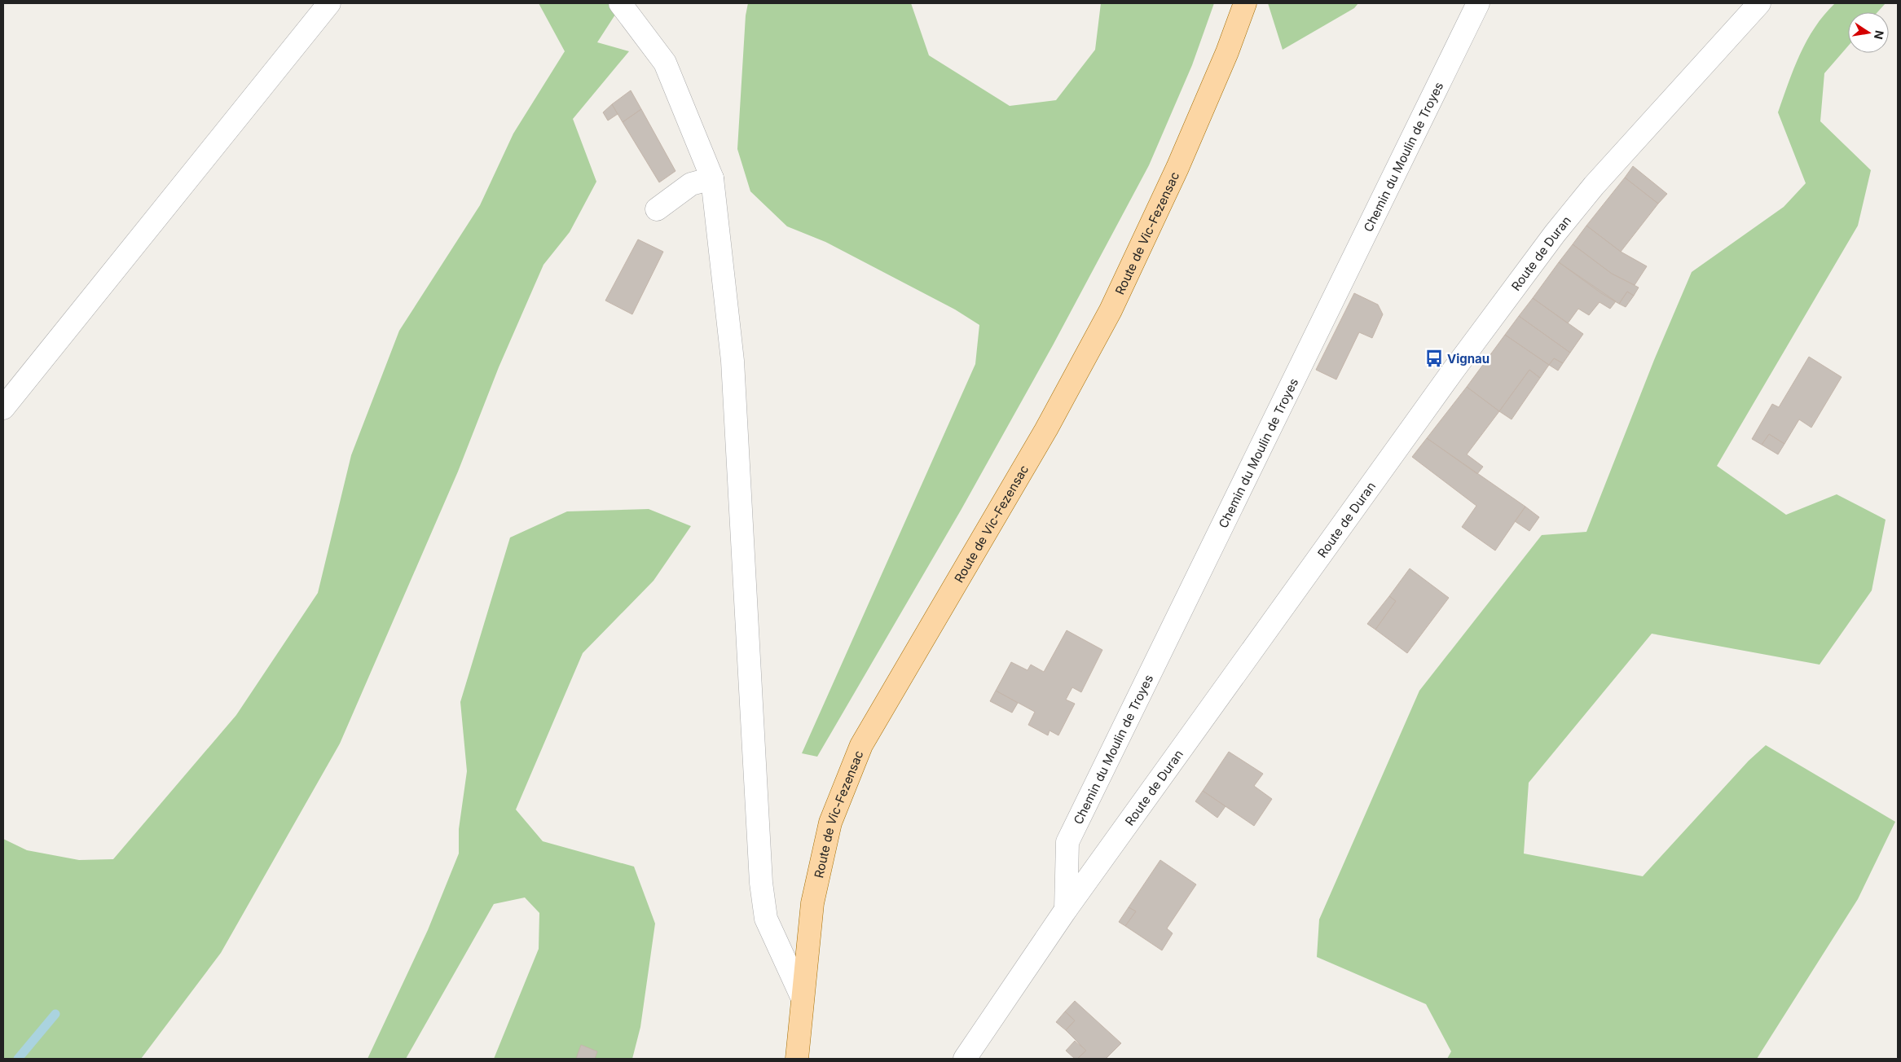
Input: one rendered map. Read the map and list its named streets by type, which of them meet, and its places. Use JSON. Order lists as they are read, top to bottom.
{
  "streets": {
    "main road": ["Route de Vic-Fezensac"],
    "street": ["Chemin du Moulin de Troyes", "Route de Duran"]
  },
  "crossings": [
    ["Chemin du Moulin de Troyes", "Route de Duran"]
  ],
  "places": {
    "bus stop": ["Vignau"]
  },
  "north": "right"
}
